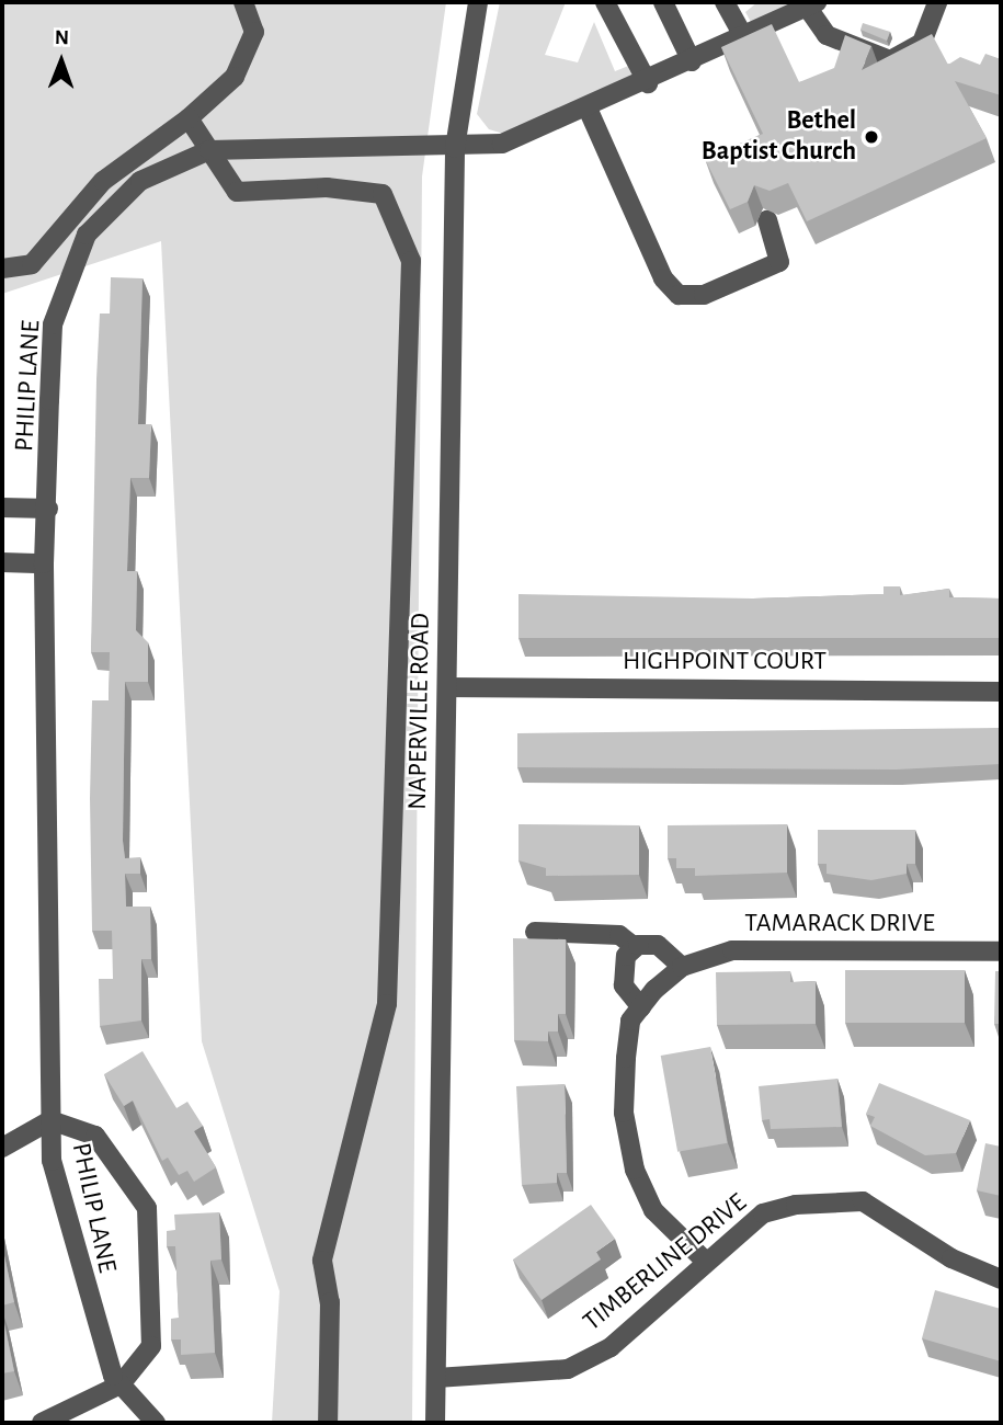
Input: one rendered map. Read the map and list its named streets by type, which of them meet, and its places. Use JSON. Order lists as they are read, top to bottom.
{
  "streets": {
    "street": [
      "PHILIP LANE",
      "HIGHPOINT COURT",
      "NAPERVILLE ROAD",
      "TAMARACK DRIVE",
      "TIMBERLINE DRIVE"
    ]
  },
  "crossings": [
    ["PHILIP LANE", "NAPERVILLE ROAD"],
    ["HIGHPOINT COURT", "NAPERVILLE ROAD"],
    ["NAPERVILLE ROAD", "TIMBERLINE DRIVE"],
    ["TAMARACK DRIVE", "TIMBERLINE DRIVE"]
  ],
  "places": ["Bethel Baptist Church"],
  "north": "top"
}
